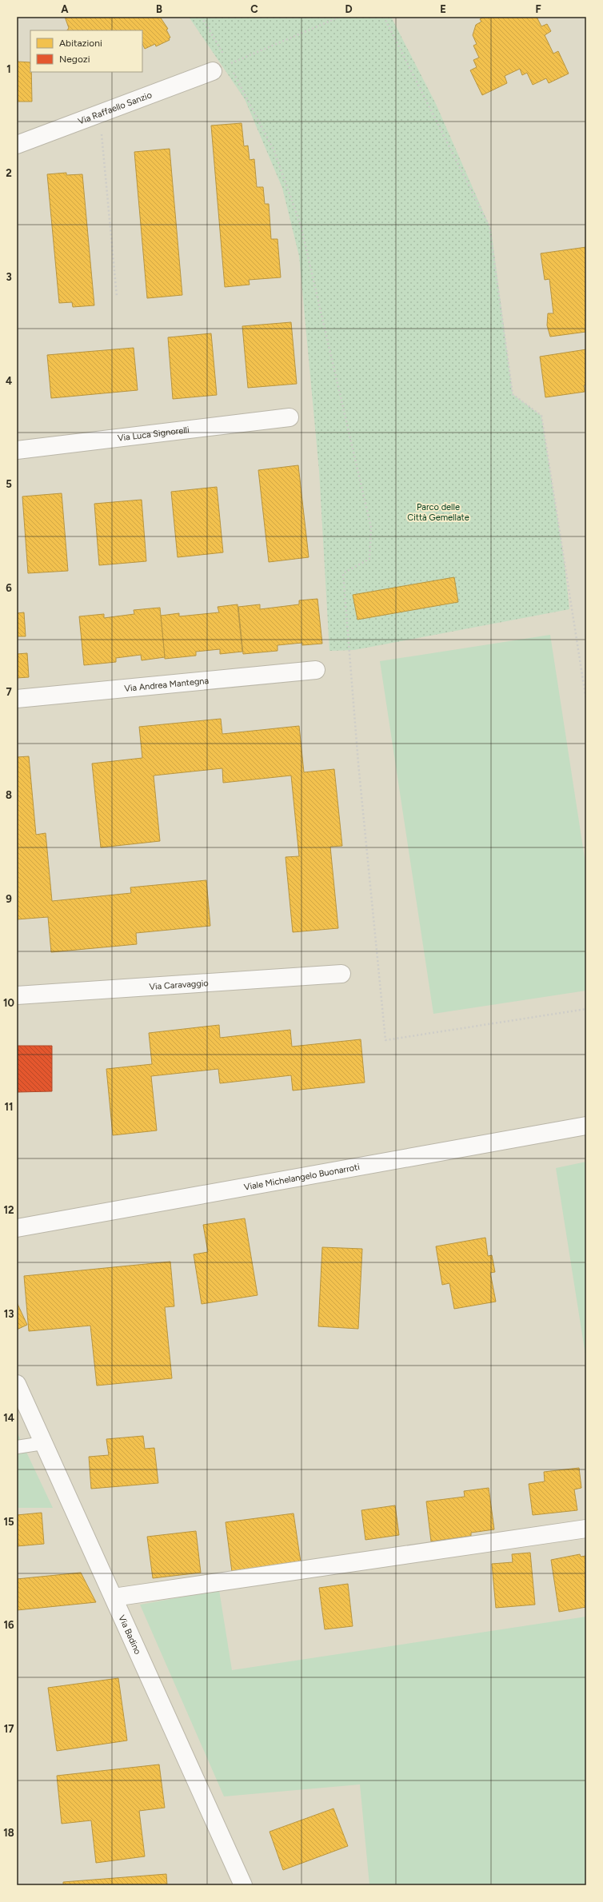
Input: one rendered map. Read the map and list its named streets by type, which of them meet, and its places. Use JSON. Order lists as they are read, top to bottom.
{
  "streets": {
    "street": [
      "Via Raffaello Sanzio",
      "Via Luca Signorelli",
      "Via Andrea Mantegna",
      "Via Caravaggio",
      "Viale Michelangelo Buonarroti",
      "Via Badino"
    ]
  },
  "parks": ["Parco delle Città Gemellate"],
  "legend": ["Abitazioni", "Negozi"],
  "grid": {
    "columns": [
      "A",
      "B",
      "C",
      "D",
      "E",
      "F"
    ],
    "rows": [
      "1",
      "2",
      "3",
      "4",
      "5",
      "6",
      "7",
      "8",
      "9",
      "10",
      "11",
      "12",
      "13",
      "14",
      "15",
      "16",
      "17",
      "18"
    ]
  }
}
